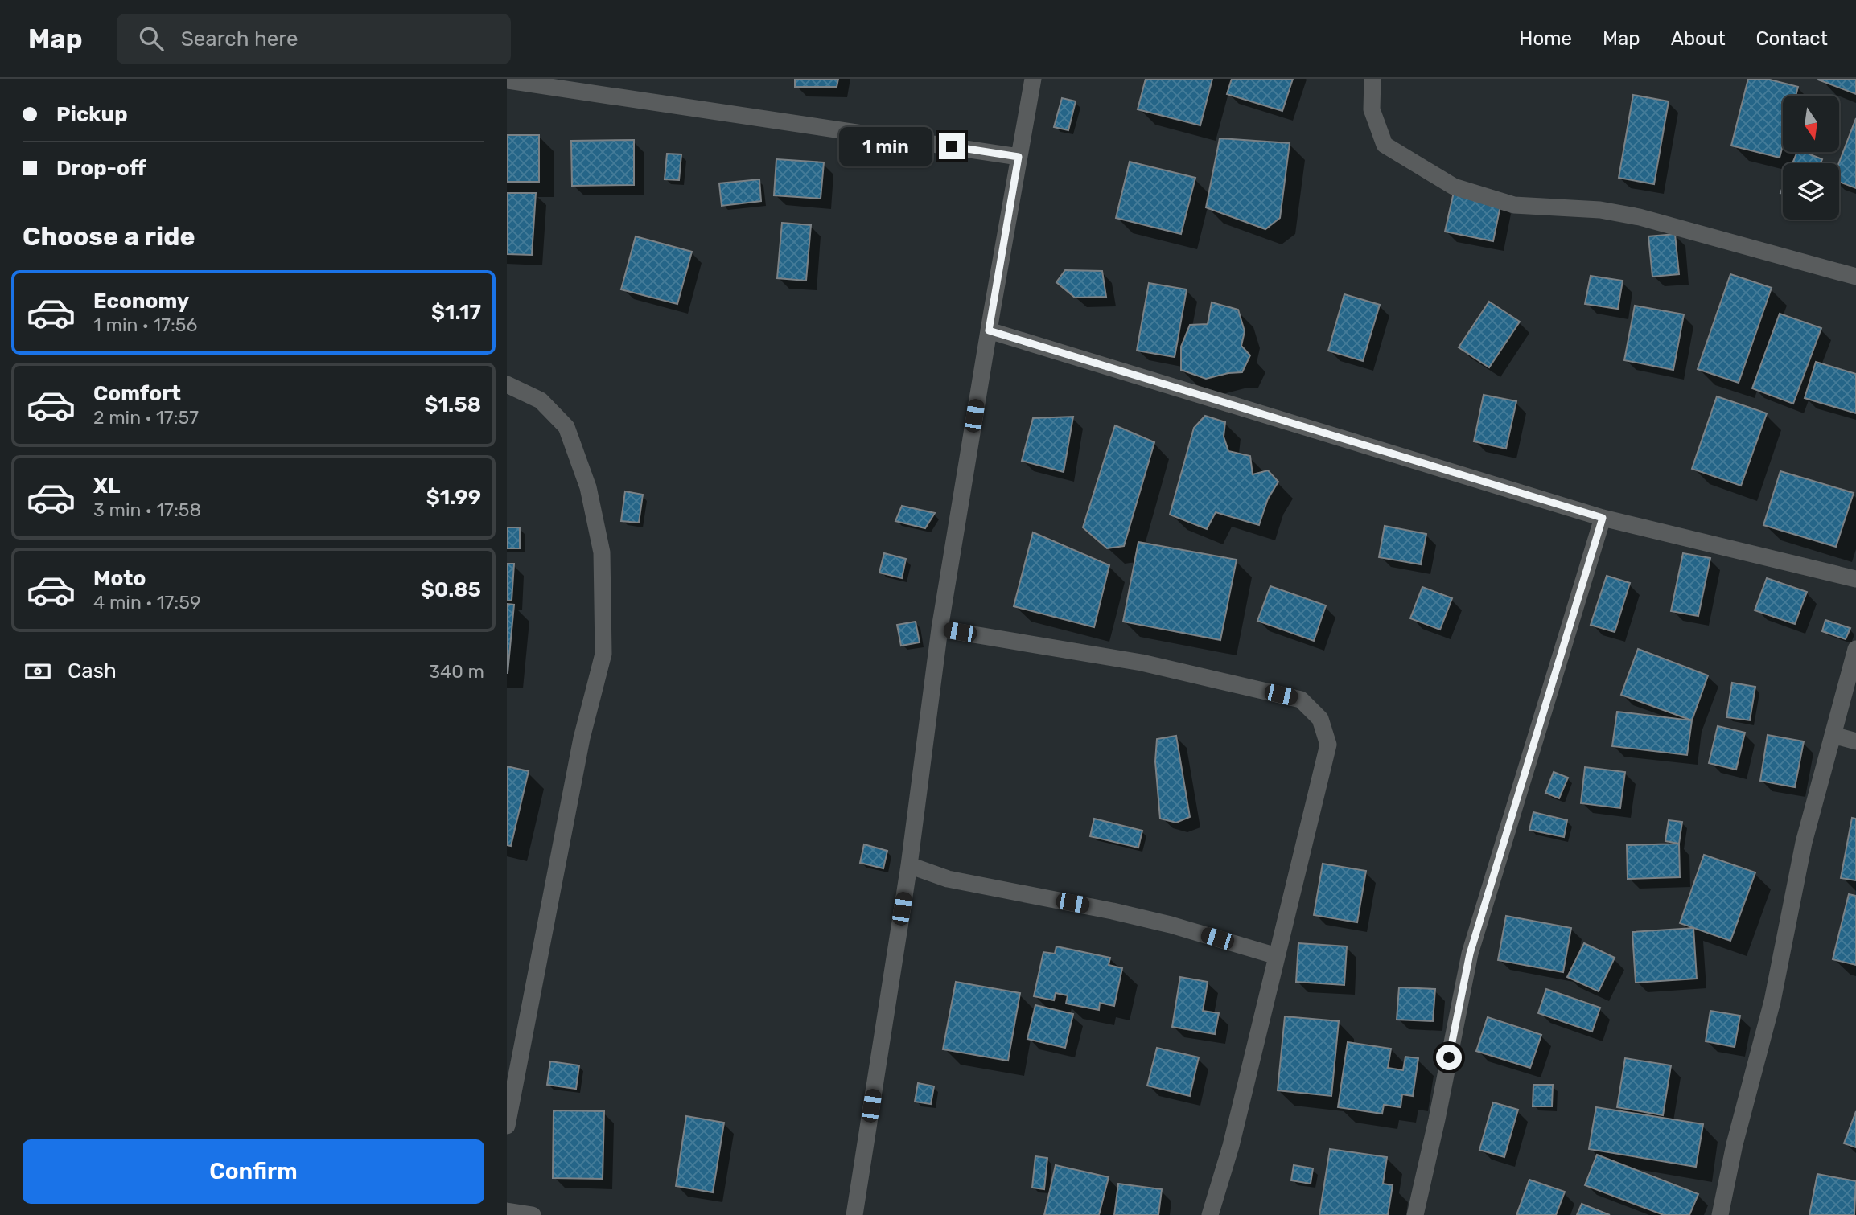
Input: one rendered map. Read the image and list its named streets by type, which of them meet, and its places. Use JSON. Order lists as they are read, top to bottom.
{
  "north": "bottom",
  "page": {
    "header": "Map",
    "search": "Search here",
    "nav": [
      "Home",
      "Map",
      "About",
      "Contact"
    ],
    "banner": ["Pickup", "Drop-off"],
    "bubble": "1 min",
    "heading": "Choose a ride",
    "list": [
      {
        "name": "Economy",
        "note": "1 min · 17:56",
        "value": "$1.17"
      },
      {
        "name": "Comfort",
        "note": "2 min · 17:57",
        "value": "$1.58"
      },
      {
        "name": "XL",
        "note": "3 min · 17:58",
        "value": "$1.99"
      },
      {
        "name": "Moto",
        "note": "4 min · 17:59",
        "value": "$0.85"
      }
    ],
    "pay": ["Cash", "340 m"],
    "buttons": "Confirm"
  }
}
